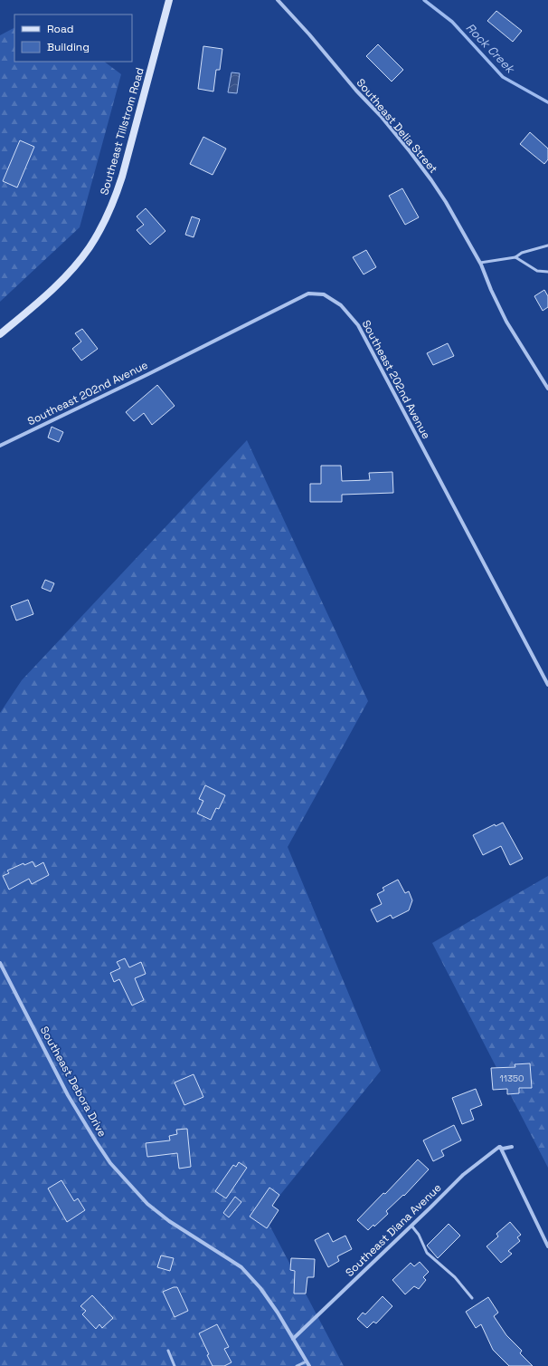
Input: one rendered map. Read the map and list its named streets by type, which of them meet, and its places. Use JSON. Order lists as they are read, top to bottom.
{
  "streets": {
    "main road": ["Southeast Tillstrom Road"],
    "street": [
      "Southeast Delia Street",
      "Southeast 202nd Avenue",
      "Southeast Debora Drive",
      "Southeast Diana Avenue"
    ]
  },
  "crossings": [
    ["Southeast Debora Drive", "Southeast Diana Avenue"]
  ],
  "water": ["Rock Creek"],
  "house_numbers": ["11350"],
  "legend": ["Road", "Building"]
}
